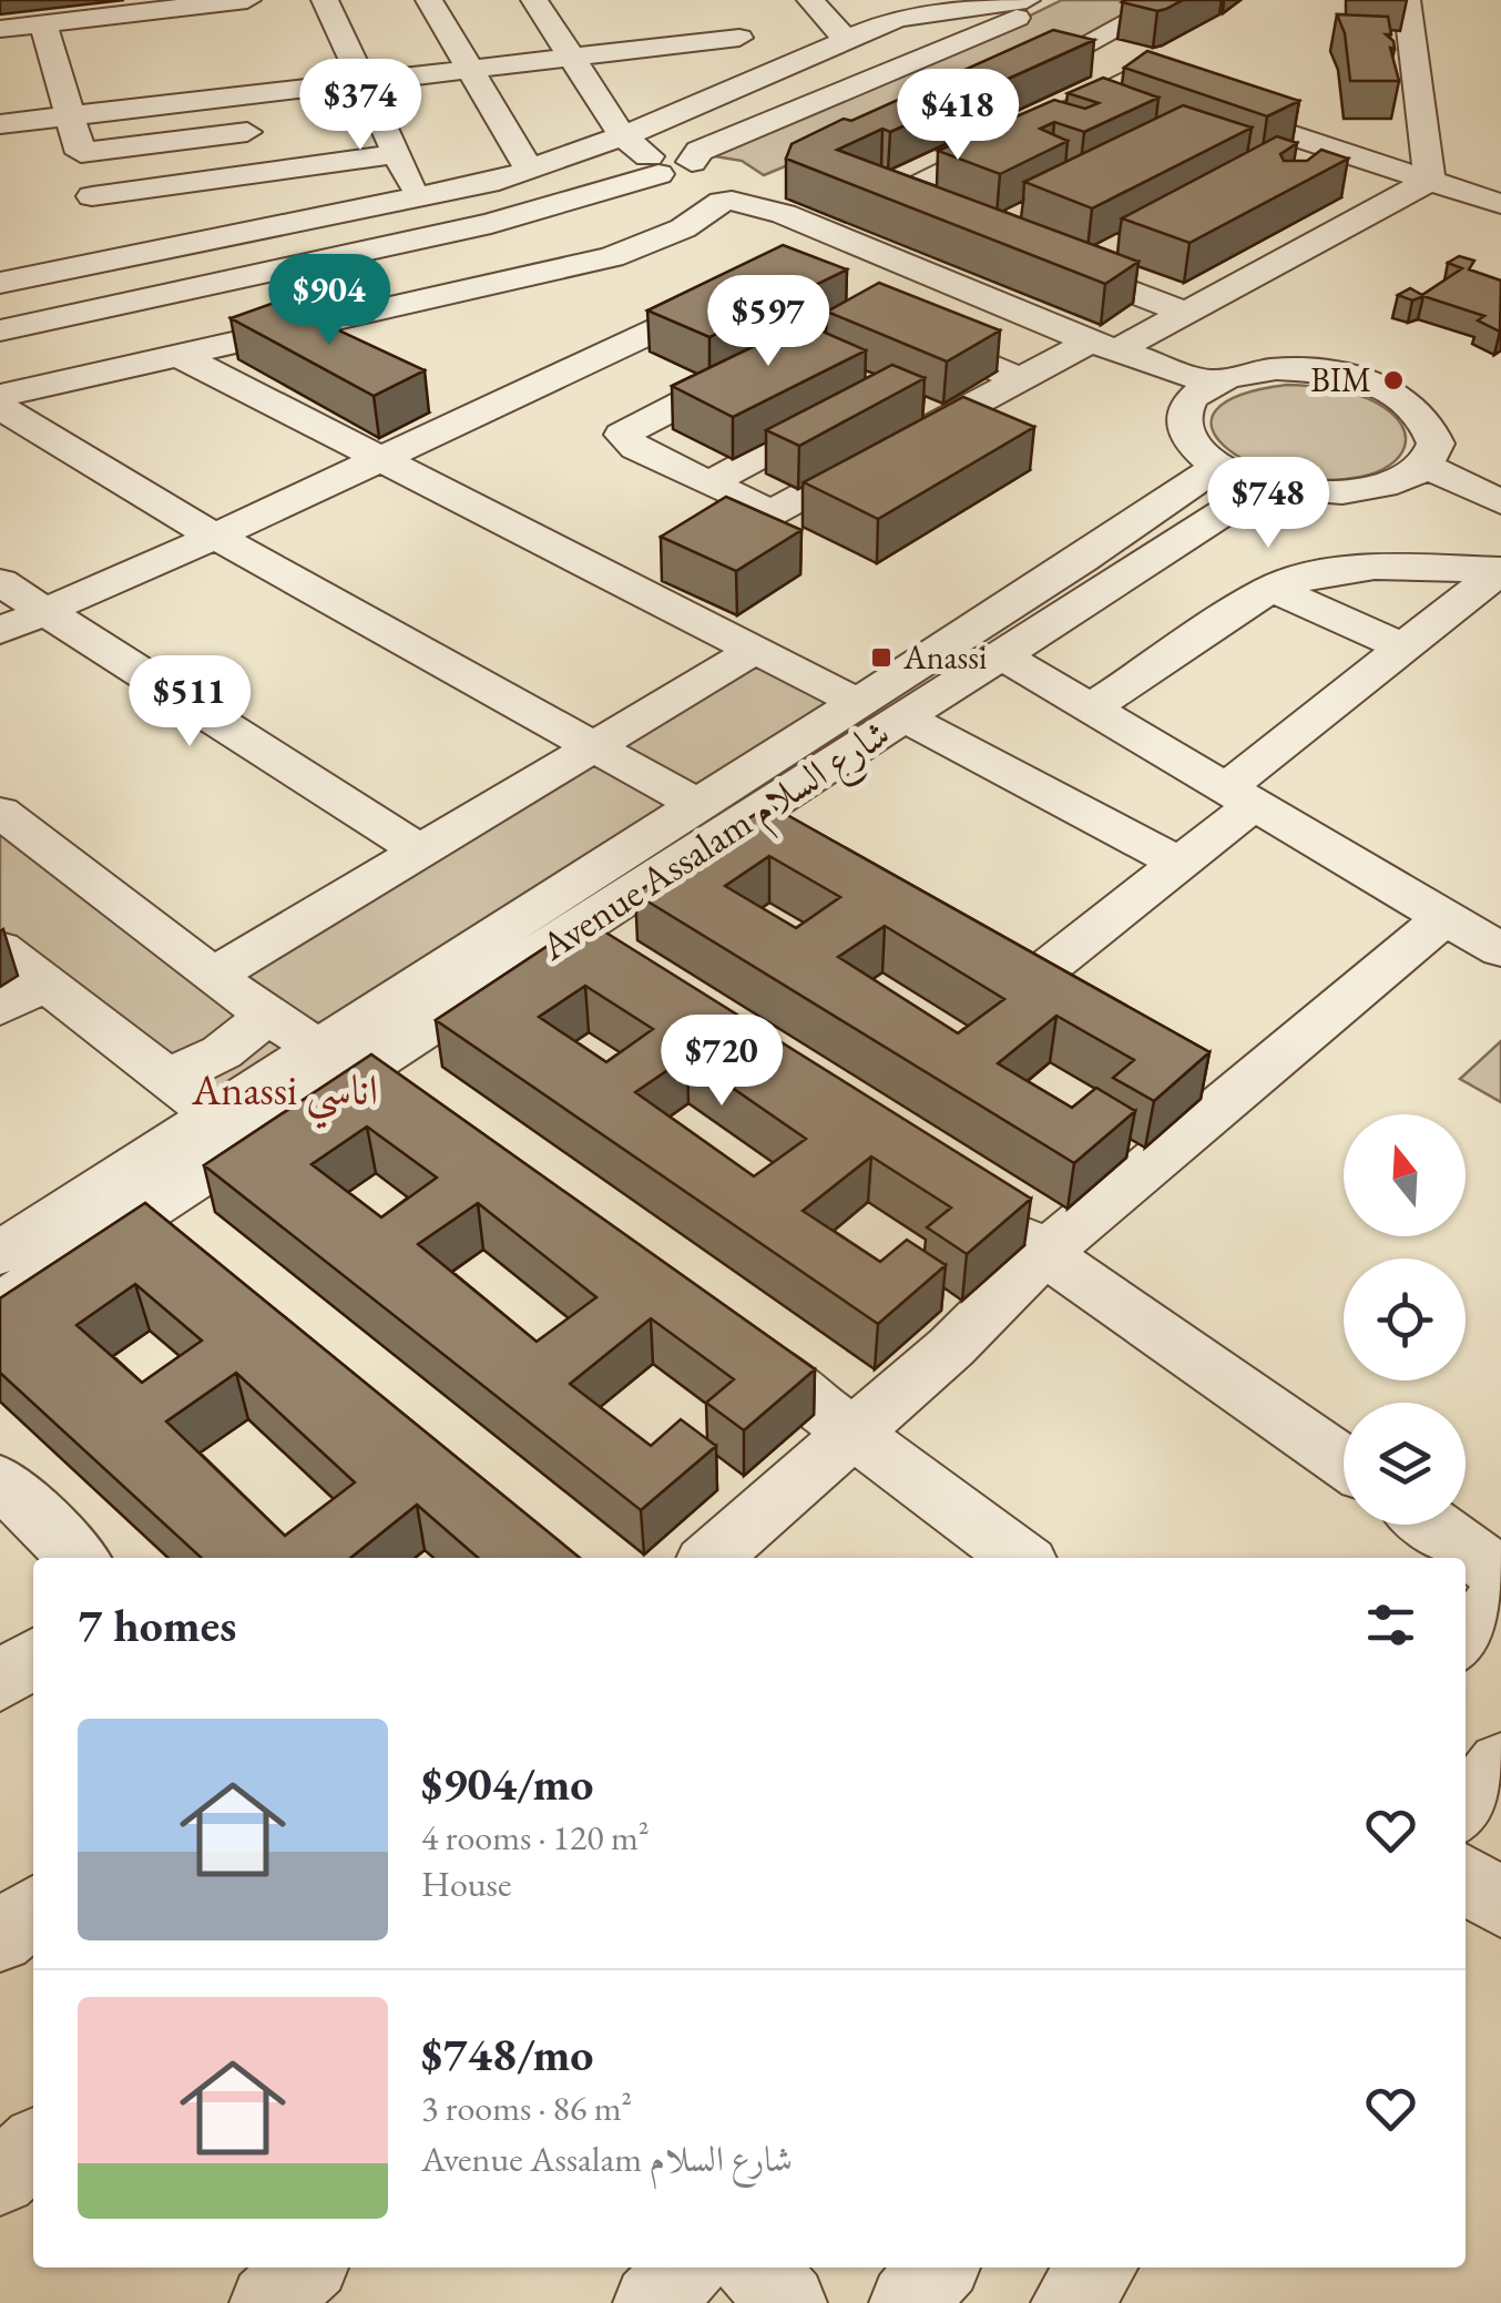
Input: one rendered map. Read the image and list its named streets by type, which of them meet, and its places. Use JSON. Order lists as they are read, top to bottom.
{
  "streets": {
    "street": ["Avenue Assalam شارع السلام"]
  },
  "districts": ["Anassi اناسي"],
  "places": {
    "other": ["BIM"],
    "transit": ["Anassi"]
  },
  "north": "top",
  "page": {
    "price": [
      "$374",
      "$418",
      "$904",
      "$597",
      "$748",
      "$511",
      "$720"
    ],
    "heading": "7 homes",
    "list": [
      {
        "name": "$904/mo",
        "note": "4 rooms · 120 m² · House"
      },
      {
        "name": "$748/mo",
        "note": "3 rooms · 86 m² · Avenue Assalam شارع السلام"
      }
    ]
  }
}
